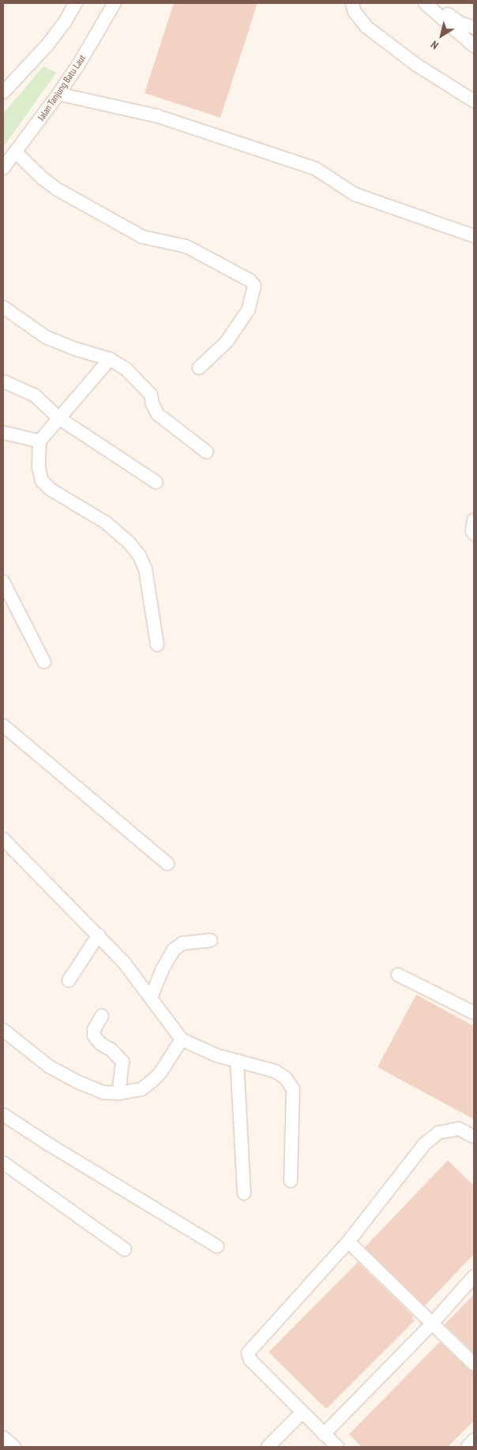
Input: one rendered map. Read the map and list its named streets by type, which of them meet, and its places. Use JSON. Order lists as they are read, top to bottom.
{
  "streets": {
    "street": ["Jalan Tanjung Batu Laut"]
  },
  "north": "bottom left"
}
